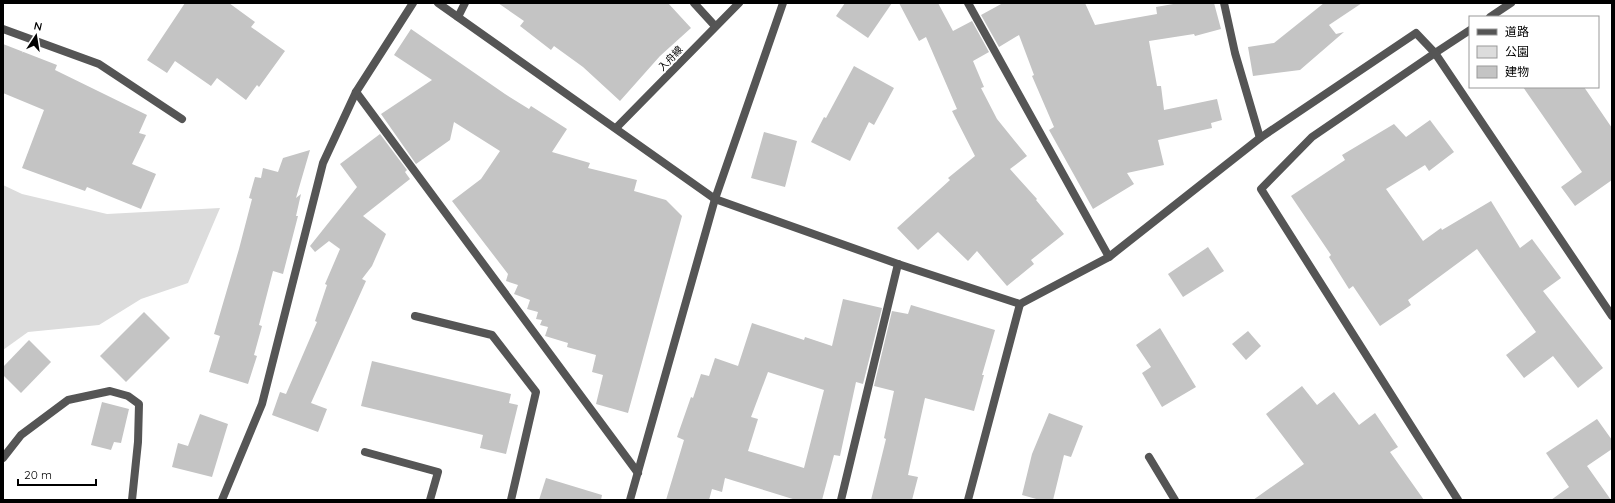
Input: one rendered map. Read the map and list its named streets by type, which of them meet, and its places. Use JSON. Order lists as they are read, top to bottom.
{
  "streets": {
    "street": ["入舟線"]
  },
  "legend": ["道路", "公園", "建物"],
  "scale_bar": "20 m",
  "north": "top"
}
